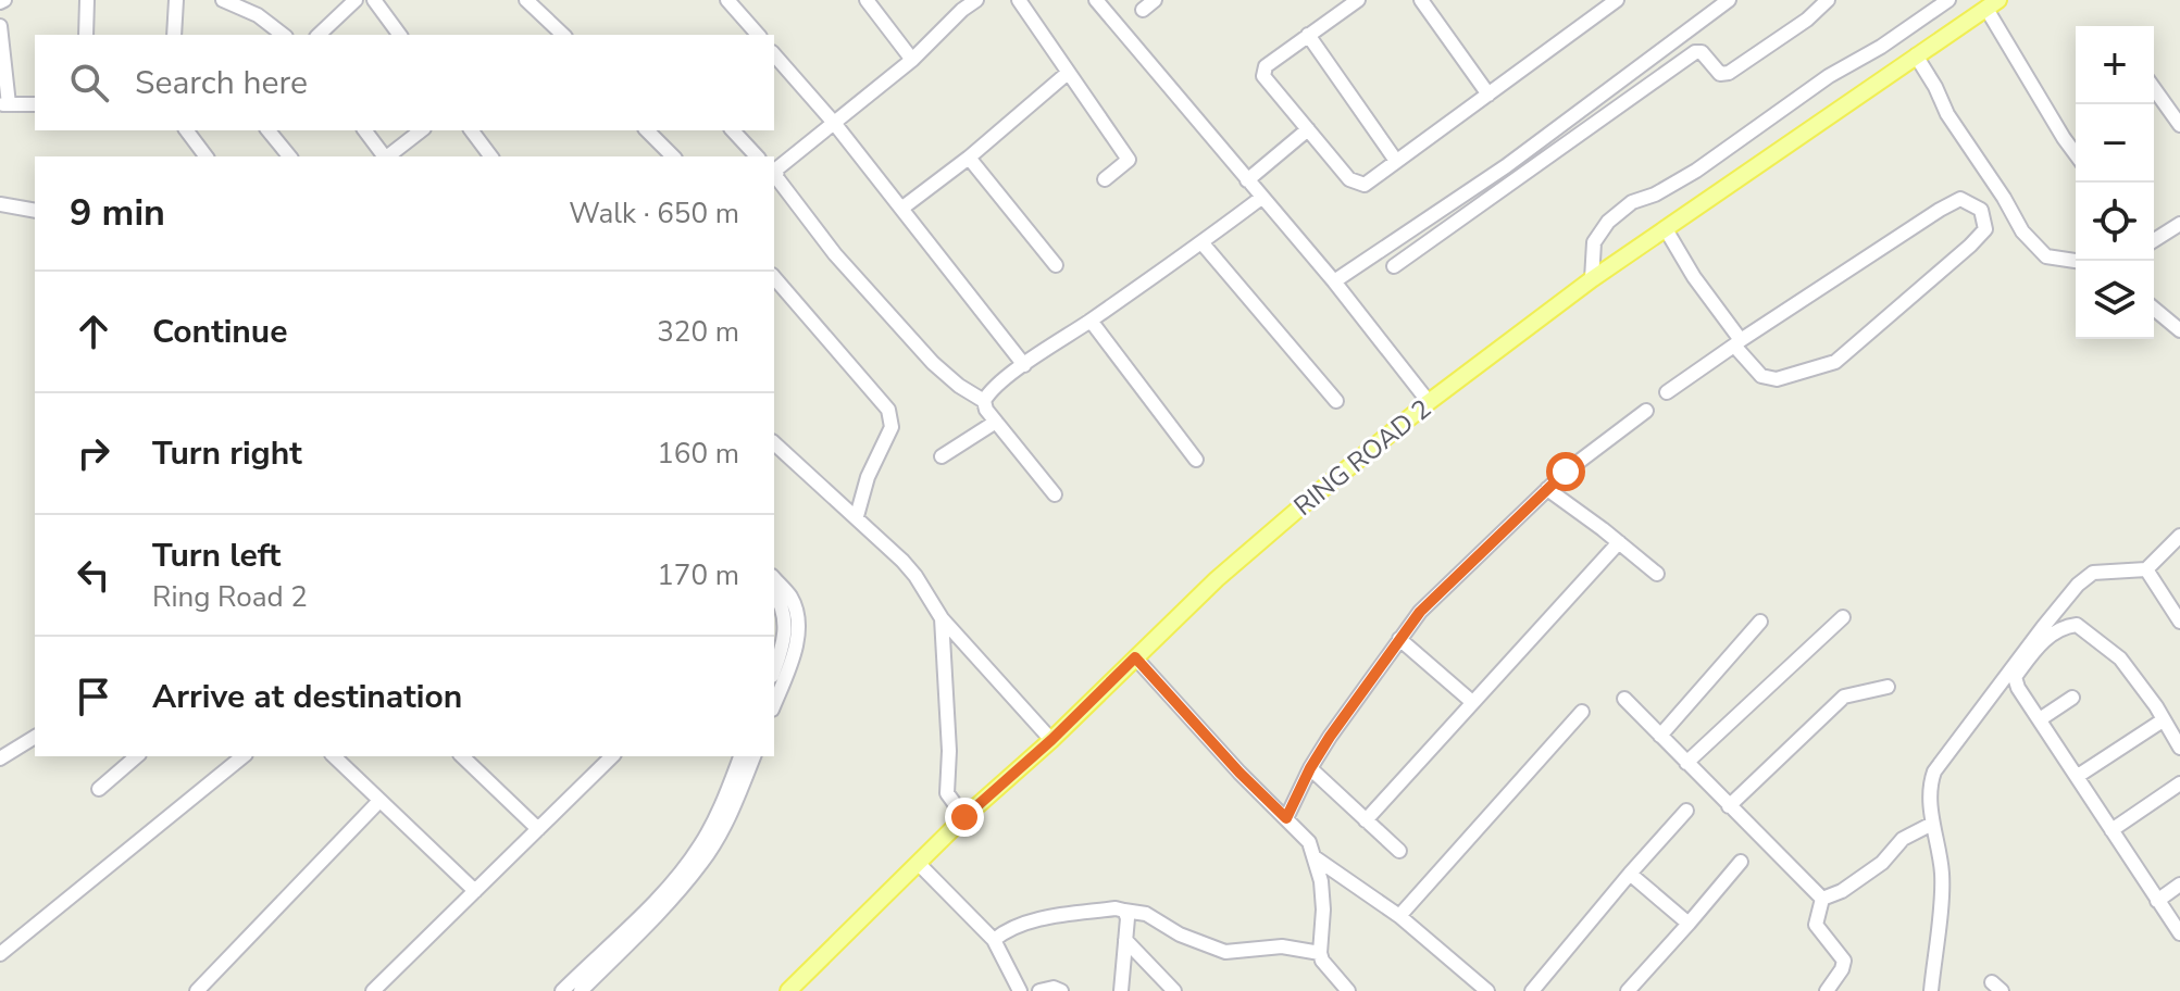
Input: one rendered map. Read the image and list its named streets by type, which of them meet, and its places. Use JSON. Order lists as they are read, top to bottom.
{
  "streets": {
    "main road": ["RING ROAD 2"]
  },
  "page": {
    "map_buttons": ["+", "−"],
    "search": "Search here",
    "heading": ["9 min", "Walk · 650 m"],
    "list": [
      ["Continue", "320 m"],
      ["Turn right", "160 m"],
      ["Turn left", "Ring Road 2", "170 m"],
      "Arrive at destination"
    ]
  }
}
